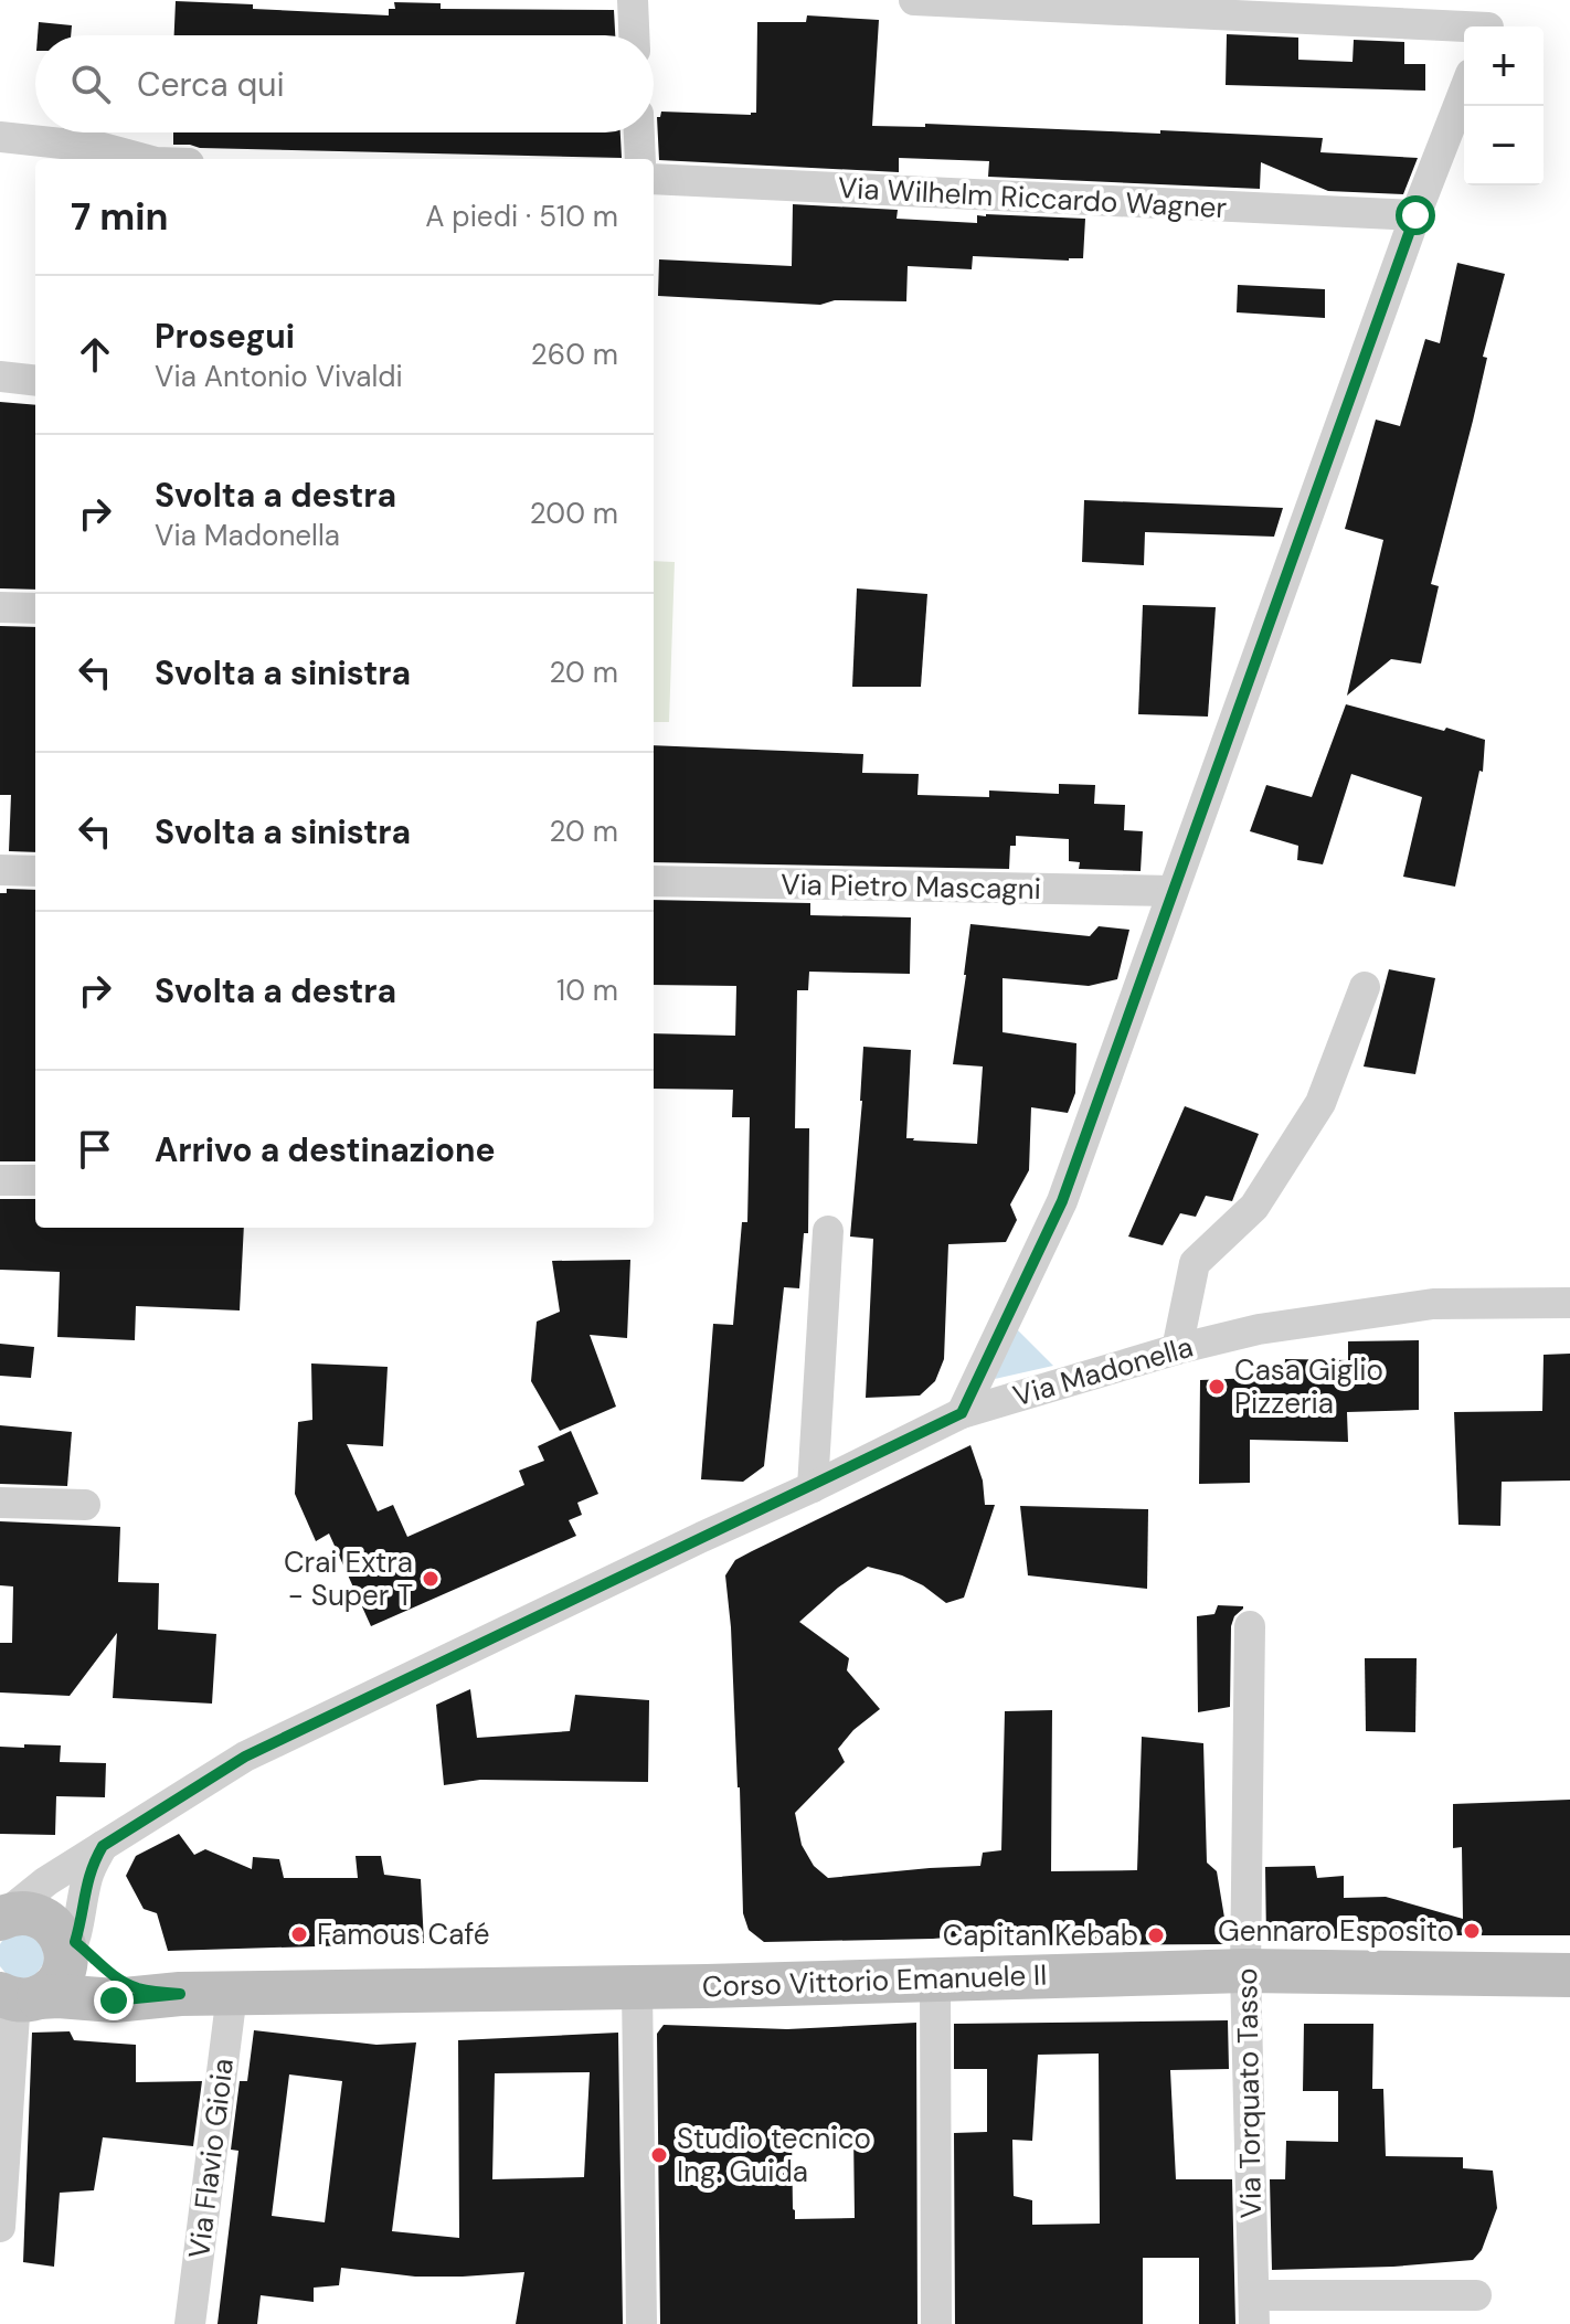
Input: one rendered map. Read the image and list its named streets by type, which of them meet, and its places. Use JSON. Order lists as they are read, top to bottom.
{
  "streets": {
    "main road": ["Corso Vittorio Emanuele II"],
    "street": [
      "Via Wilhelm Riccardo Wagner",
      "Via Pietro Mascagni",
      "Via Madonella",
      "Via Torquato Tasso",
      "Via Flavio Gioia"
    ]
  },
  "crossings": [
    ["Via Madonella", "Corso Vittorio Emanuele II"],
    ["Corso Vittorio Emanuele II", "Via Torquato Tasso"],
    ["Corso Vittorio Emanuele II", "Via Flavio Gioia"]
  ],
  "places": [
    "Casa Giglio Pizzeria",
    "Crai Extra - Super T",
    "Gennaro Esposito",
    "Famous Café",
    "Capitan Kebab",
    "Studio tecnico Ing. Guida"
  ],
  "page": {
    "map_buttons": ["+", "−"],
    "search": "Cerca qui",
    "heading": ["7 min", "A piedi · 510 m"],
    "list": [
      ["Prosegui", "Via Antonio Vivaldi", "260 m"],
      ["Svolta a destra", "Via Madonella", "200 m"],
      ["Svolta a sinistra", "20 m"],
      ["Svolta a sinistra", "20 m"],
      ["Svolta a destra", "10 m"],
      "Arrivo a destinazione"
    ]
  }
}
